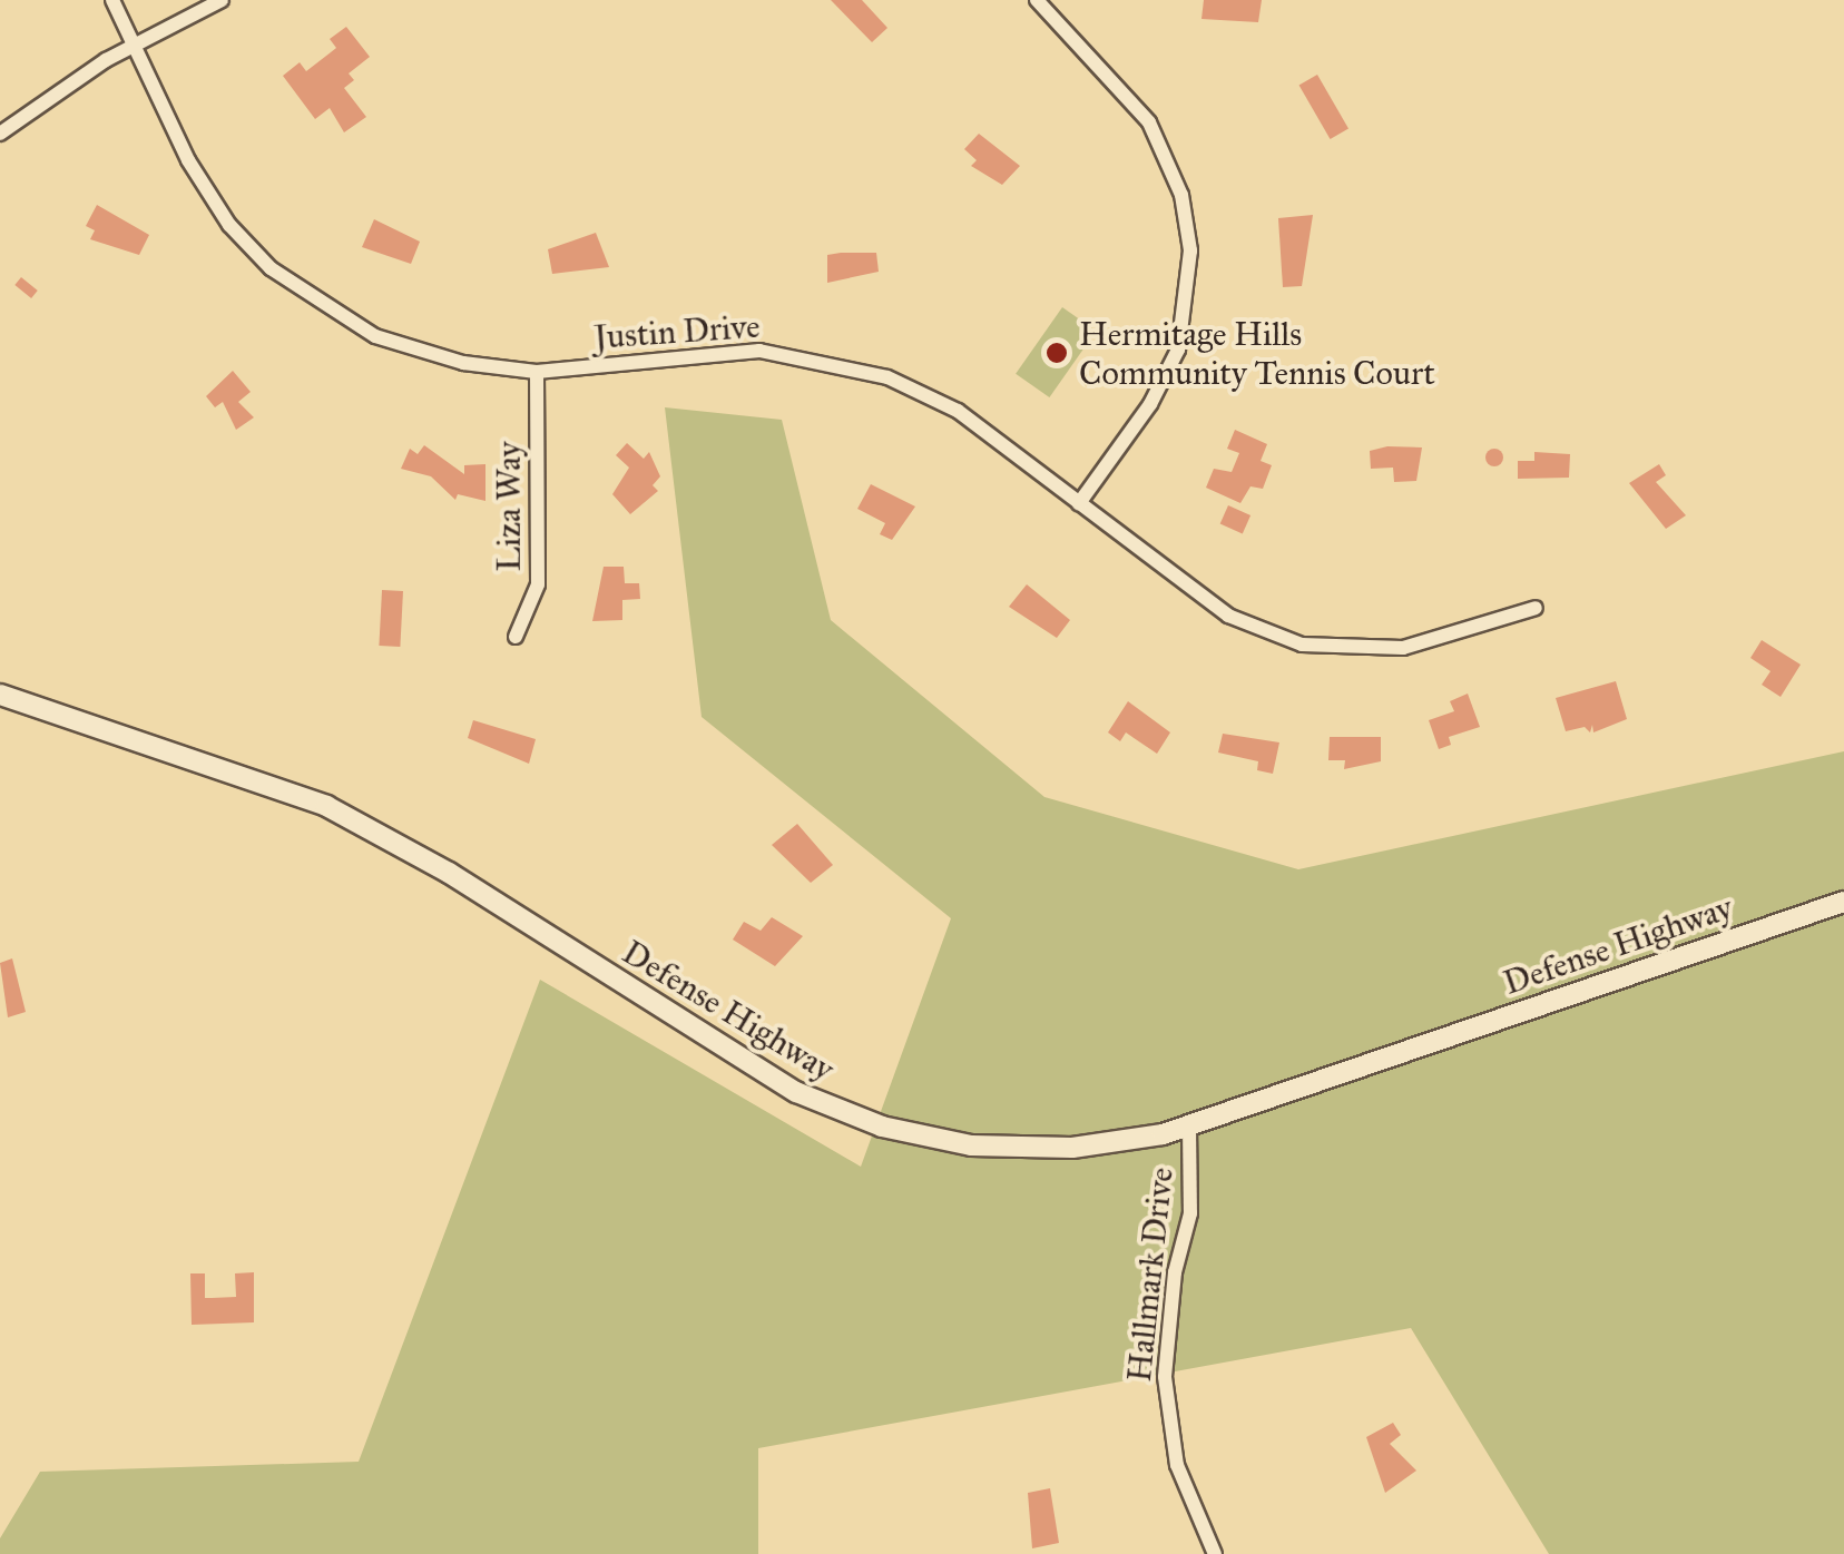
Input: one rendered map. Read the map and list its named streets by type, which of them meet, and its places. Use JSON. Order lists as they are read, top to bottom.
{
  "streets": {
    "main road": ["Defense Highway"],
    "street": ["Justin Drive", "Liza Way", "Hallmark Drive"]
  },
  "crossings": [
    ["Justin Drive", "Liza Way"],
    ["Defense Highway", "Hallmark Drive"]
  ],
  "places": ["Hermitage Hills Community Tennis Court"]
}
